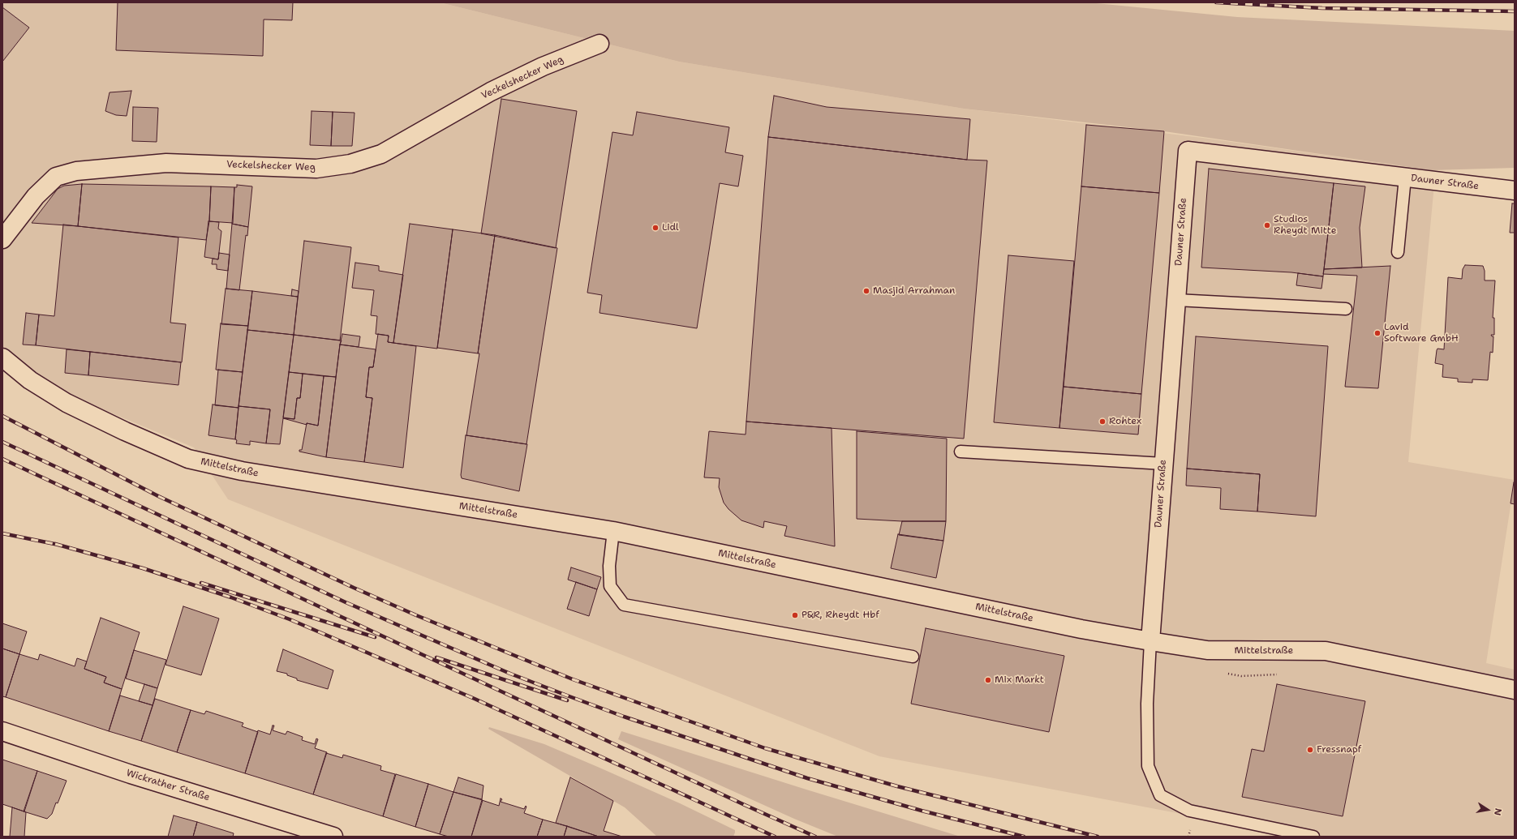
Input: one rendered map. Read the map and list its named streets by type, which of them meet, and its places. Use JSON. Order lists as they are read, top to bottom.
{
  "streets": {
    "street": [
      "Veckelshecker Weg",
      "Dauner Straße",
      "Mittelstraße",
      "Wickrather Straße"
    ]
  },
  "crossings": [
    ["Dauner Straße", "Mittelstraße"]
  ],
  "places": [
    "Studios Rheydt Mitte",
    "Lidl",
    "Masjid Arrahman",
    "Lavid Software GmbH",
    "Rohtex",
    "P&R, Rheydt Hbf",
    "Mix Markt",
    "Fressnapf"
  ],
  "north": "right"
}
